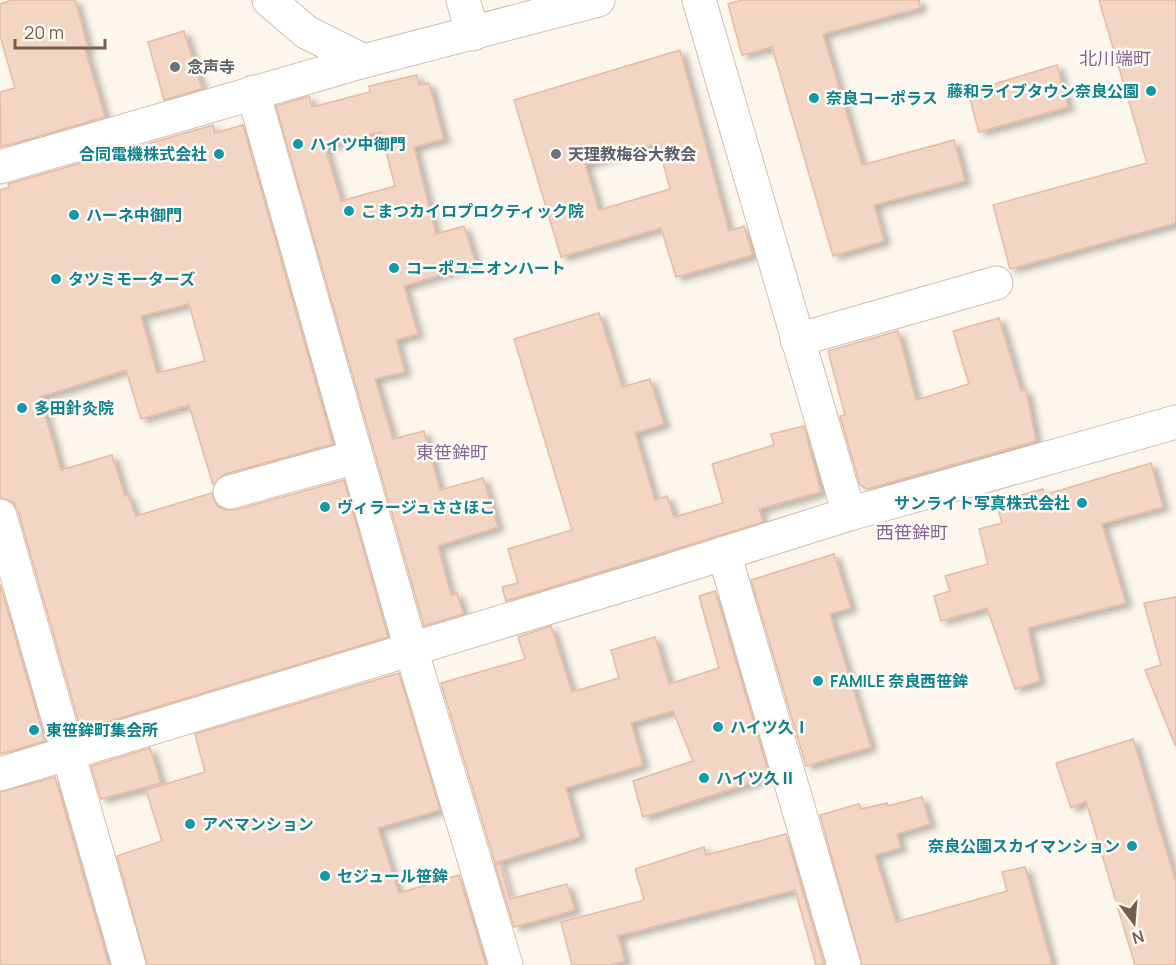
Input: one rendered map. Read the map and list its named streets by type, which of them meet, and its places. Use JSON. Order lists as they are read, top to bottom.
{
  "districts": ["北川端町", "東笹鉾町", "西笹鉾町"],
  "places": [
    "念声寺",
    "藤和ライブタウン奈良公園",
    "奈良コーポラス",
    "ハイツ中御門",
    "合同電機株式会社",
    "天理教梅谷大教会",
    "こまつカイロプロクティック院",
    "ハーネ中御門",
    "コーポユニオンハート",
    "タツミモーターズ",
    "多田針灸院",
    "サンライト写真株式会社",
    "ヴィラージュささほこ",
    "FAMILE 奈良西笹鉾",
    "ハイツ久Ⅰ",
    "東笹鉾町集会所",
    "ハイツ久Ⅱ",
    "アベマンション",
    "奈良公園スカイマンション",
    "セジュール笹鉾"
  ],
  "scale_bar": "20 m",
  "north": "bottom"
}
